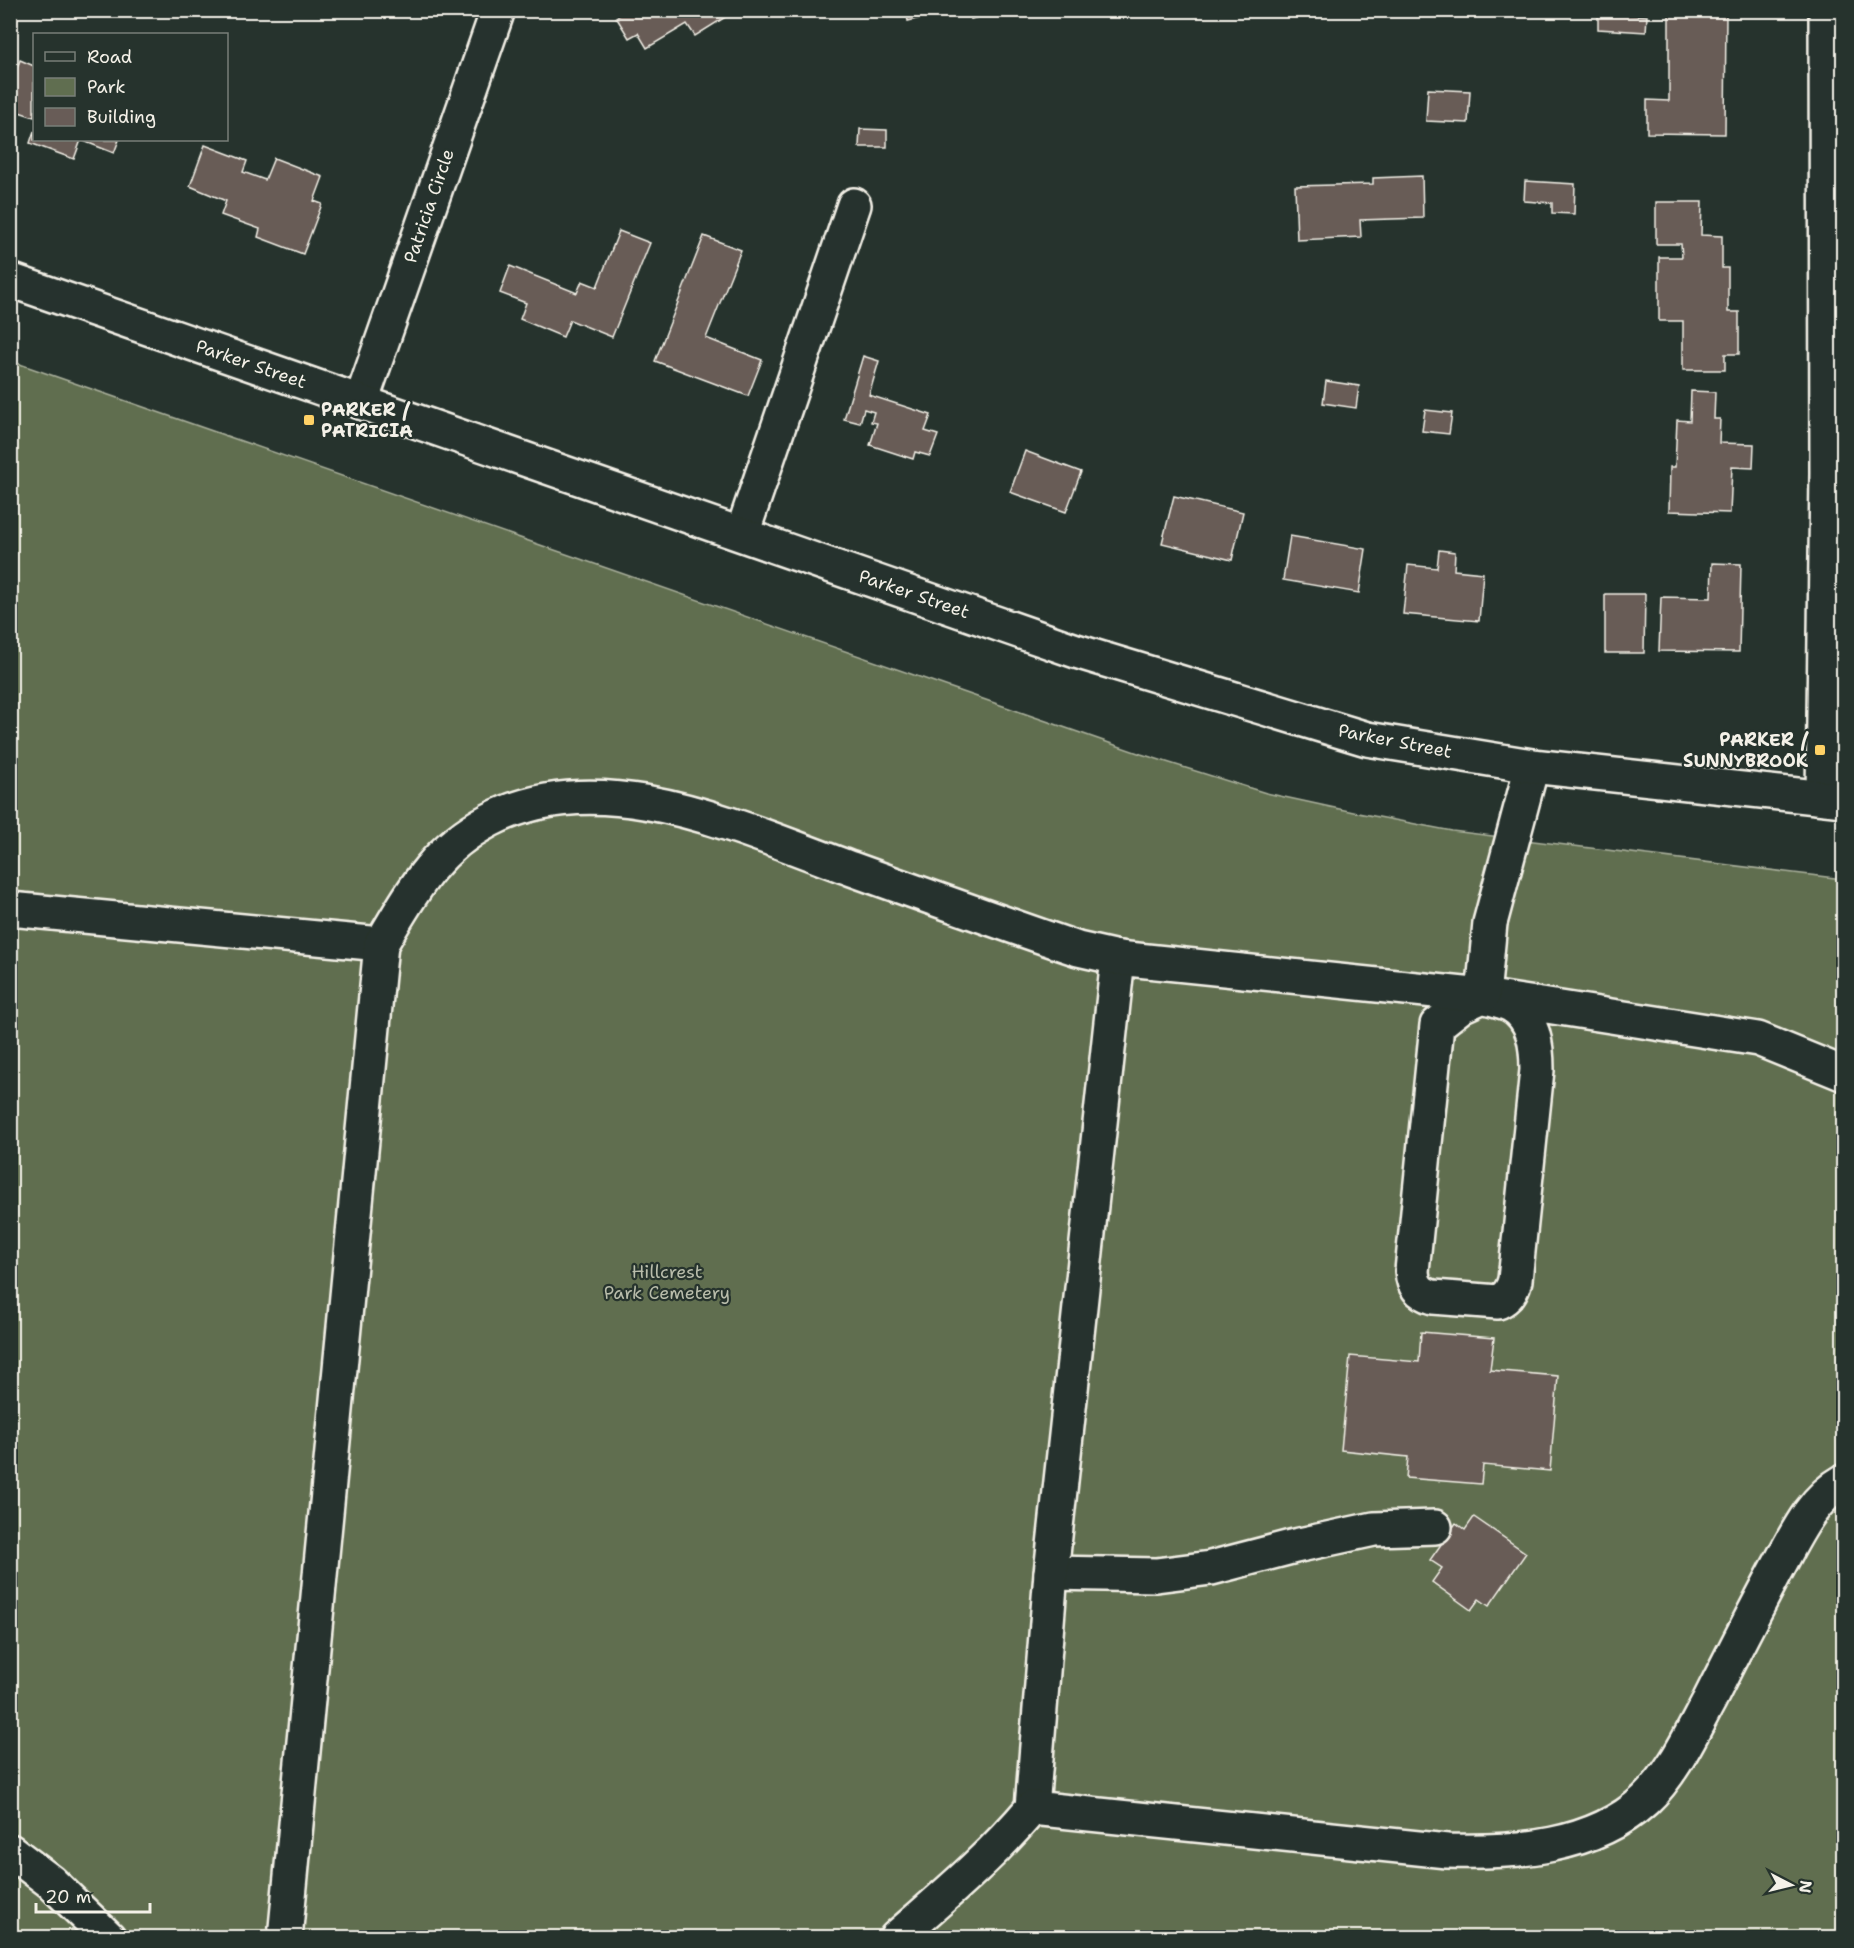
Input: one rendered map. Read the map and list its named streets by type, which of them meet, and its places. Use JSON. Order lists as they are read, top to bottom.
{
  "streets": {
    "main road": ["Patricia Circle", "Parker Street"]
  },
  "crossings": [
    ["Patricia Circle", "Parker Street"]
  ],
  "parks": ["Hillcrest Park Cemetery"],
  "places": {
    "transit": ["PARKER / PATRICIA", "PARKER / SUNNYBROOK"]
  },
  "legend": ["Road", "Park", "Building"],
  "scale_bar": "20 m",
  "north": "right"
}
